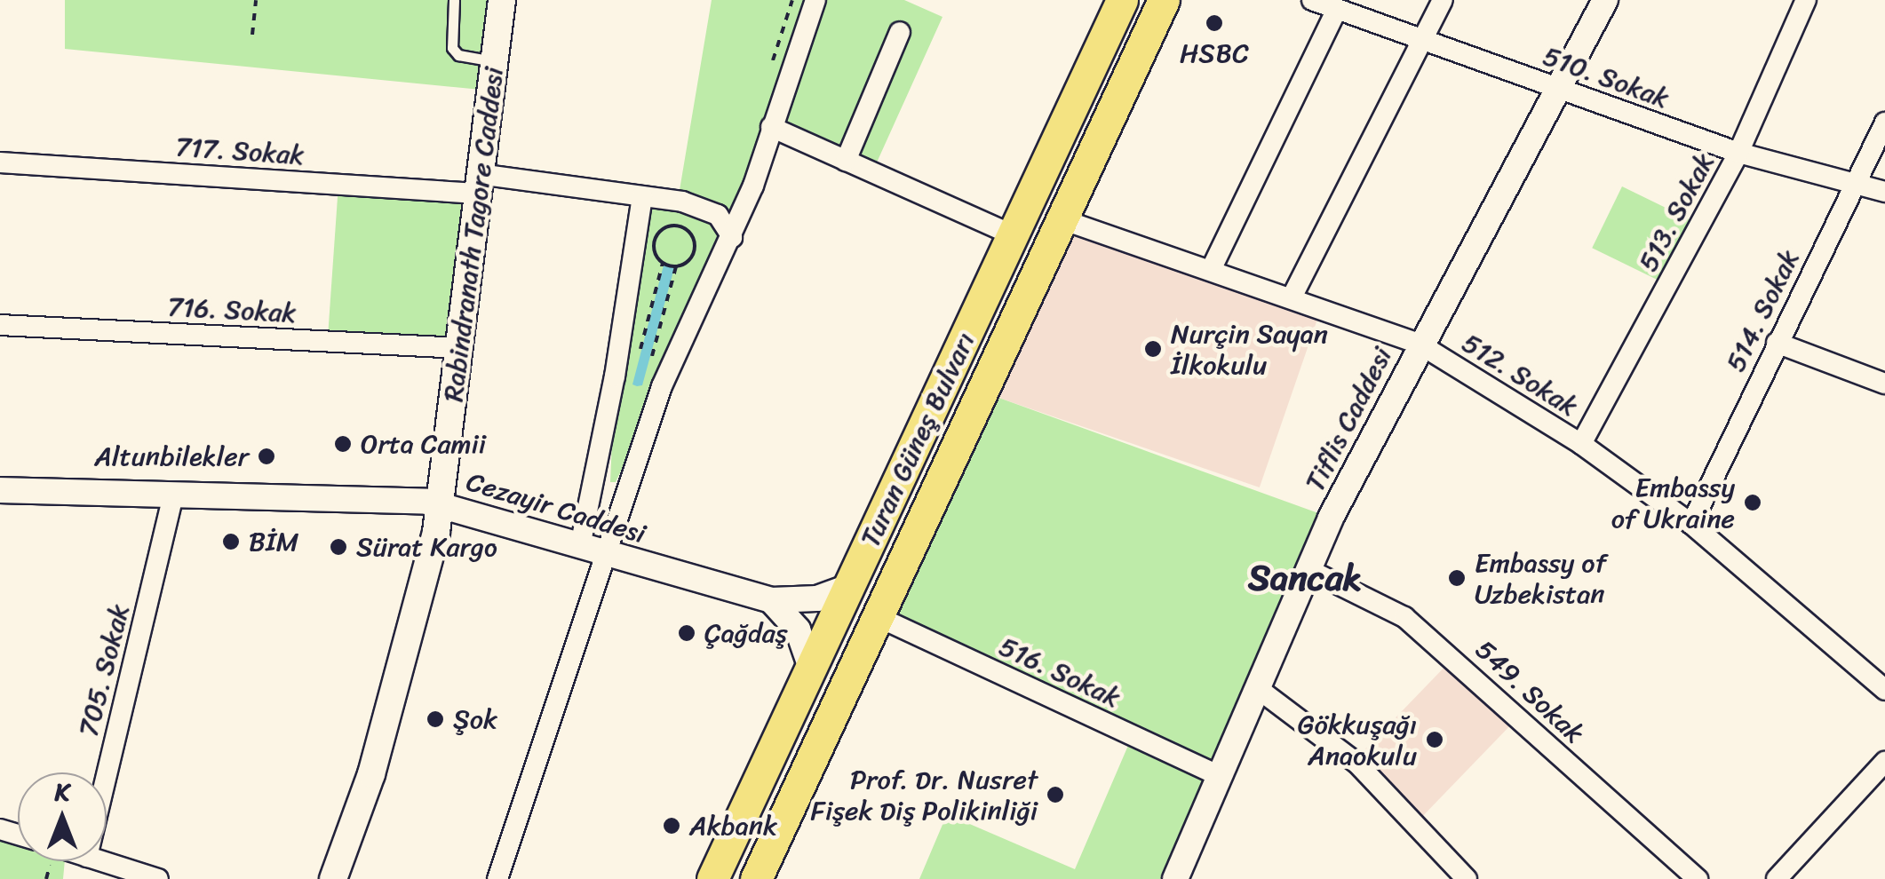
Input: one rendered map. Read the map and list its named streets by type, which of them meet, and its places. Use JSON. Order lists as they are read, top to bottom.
{
  "streets": {
    "main road": ["Rabindranath Tagore Caddesi", "Turan Güneş Bulvarı"],
    "street": [
      "510. Sokak",
      "717. Sokak",
      "513. Sokak",
      "716. Sokak",
      "514. Sokak",
      "512. Sokak",
      "Tiflis Caddesi",
      "Cezayir Caddesi",
      "705. Sokak",
      "516. Sokak",
      "549. Sokak"
    ]
  },
  "crossings": [
    ["510. Sokak", "513. Sokak"],
    ["510. Sokak", "514. Sokak"],
    ["510. Sokak", "Tiflis Caddesi"],
    ["717. Sokak", "Rabindranath Tagore Caddesi"],
    ["513. Sokak", "512. Sokak"],
    ["Rabindranath Tagore Caddesi", "716. Sokak"],
    ["Rabindranath Tagore Caddesi", "Cezayir Caddesi"],
    ["514. Sokak", "512. Sokak"],
    ["512. Sokak", "Tiflis Caddesi"],
    ["512. Sokak", "Turan Güneş Bulvarı"],
    ["Tiflis Caddesi", "516. Sokak"],
    ["Tiflis Caddesi", "549. Sokak"],
    ["Turan Güneş Bulvarı", "Cezayir Caddesi"],
    ["Turan Güneş Bulvarı", "516. Sokak"],
    ["Cezayir Caddesi", "705. Sokak"]
  ],
  "districts": ["Sancak"],
  "places": [
    "HSBC",
    "Nurçin Sayan İlkokulu",
    "Orta Camii",
    "Altunbilekler",
    "Embassy of Ukraine",
    "BİM",
    "Sürat Kargo",
    "Embassy of Uzbekistan",
    "Çağdaş",
    "Şok",
    "Gökkuşağı Anaokulu",
    "Prof. Dr. Nusret Fişek Diş Polikinliği",
    "Akbank"
  ],
  "north": "top"
}
